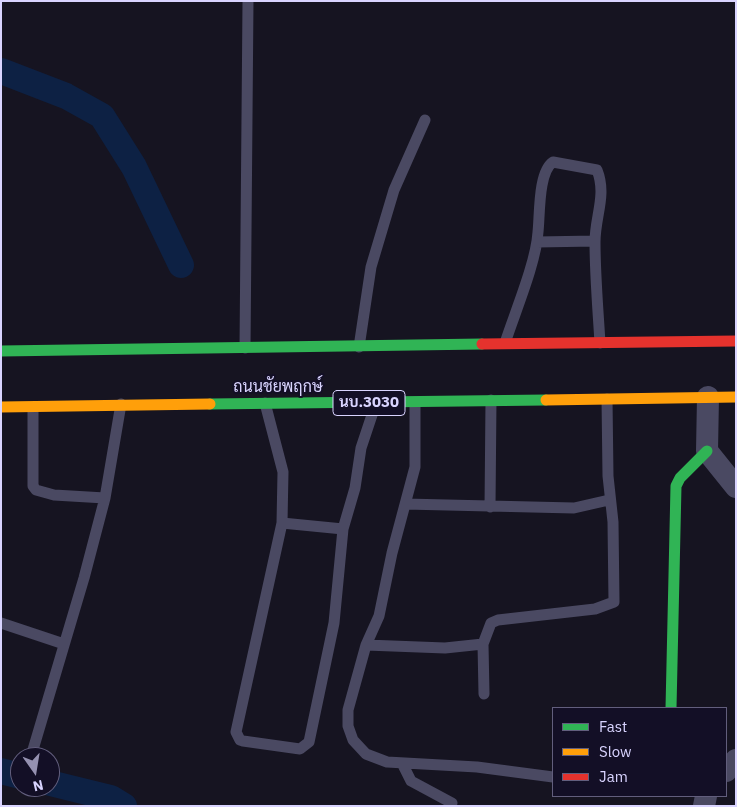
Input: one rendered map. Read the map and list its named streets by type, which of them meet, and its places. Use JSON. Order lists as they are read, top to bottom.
{
  "streets": {
    "main road": ["ถนนชัยพฤกษ์", "นบ.3030"]
  },
  "legend": ["Fast", "Slow", "Jam"],
  "north": "bottom"
}
